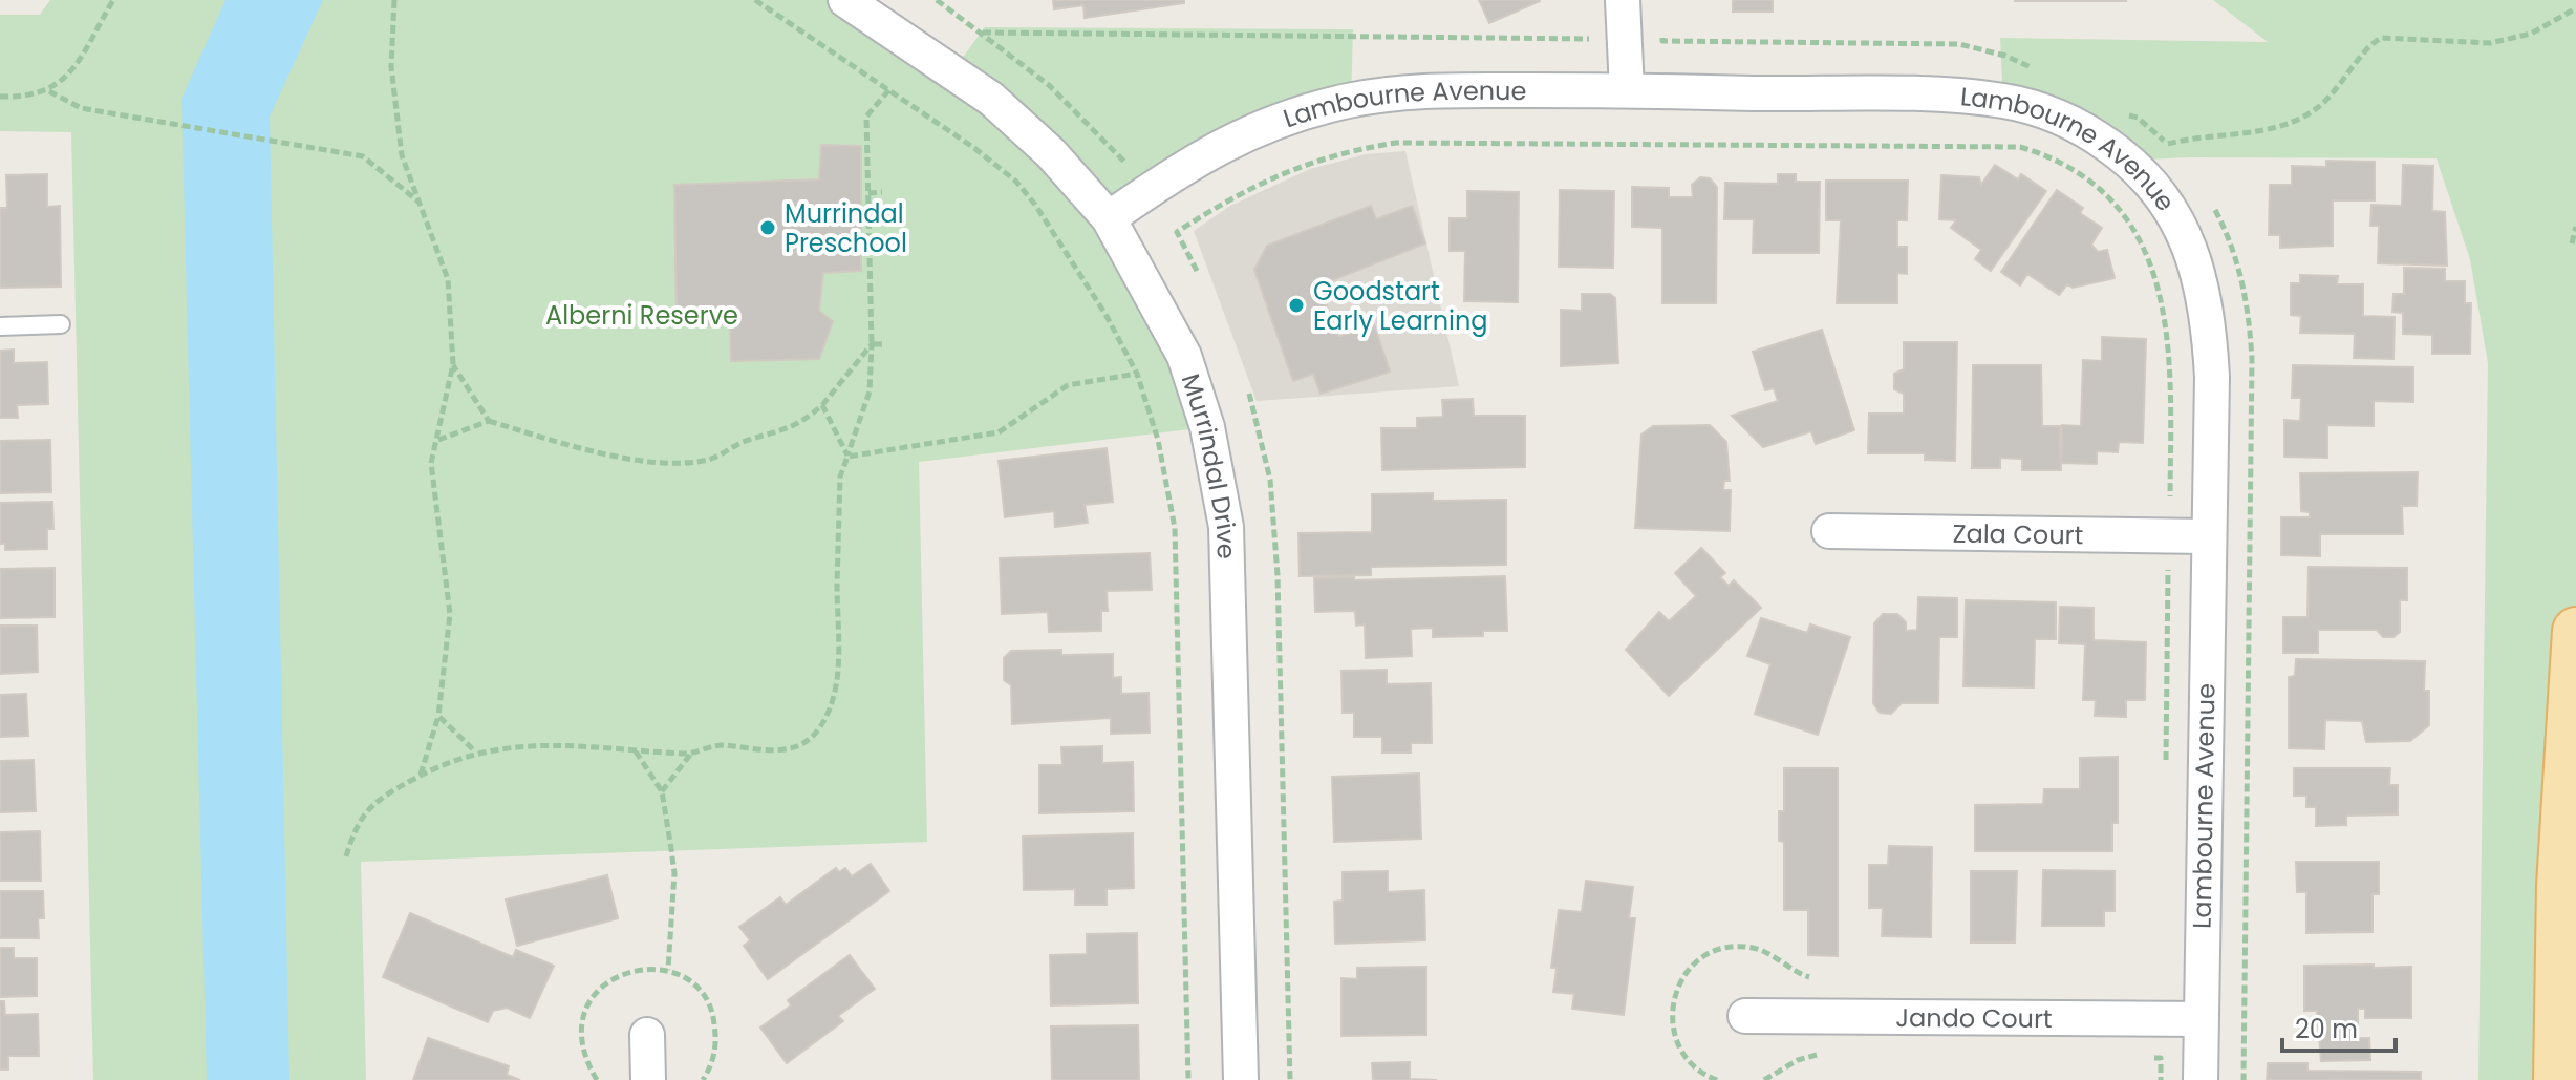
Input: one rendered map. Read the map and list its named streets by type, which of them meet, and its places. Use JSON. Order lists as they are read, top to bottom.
{
  "streets": {
    "street": [
      "Lambourne Avenue",
      "Murrindal Drive",
      "Zala Court",
      "Jando Court"
    ]
  },
  "crossings": [
    ["Lambourne Avenue", "Murrindal Drive"],
    ["Lambourne Avenue", "Zala Court"],
    ["Lambourne Avenue", "Jando Court"]
  ],
  "parks": ["Alberni Reserve"],
  "places": ["Murrindal Preschool", "Goodstart Early Learning"],
  "scale_bar": "20 m"
}
